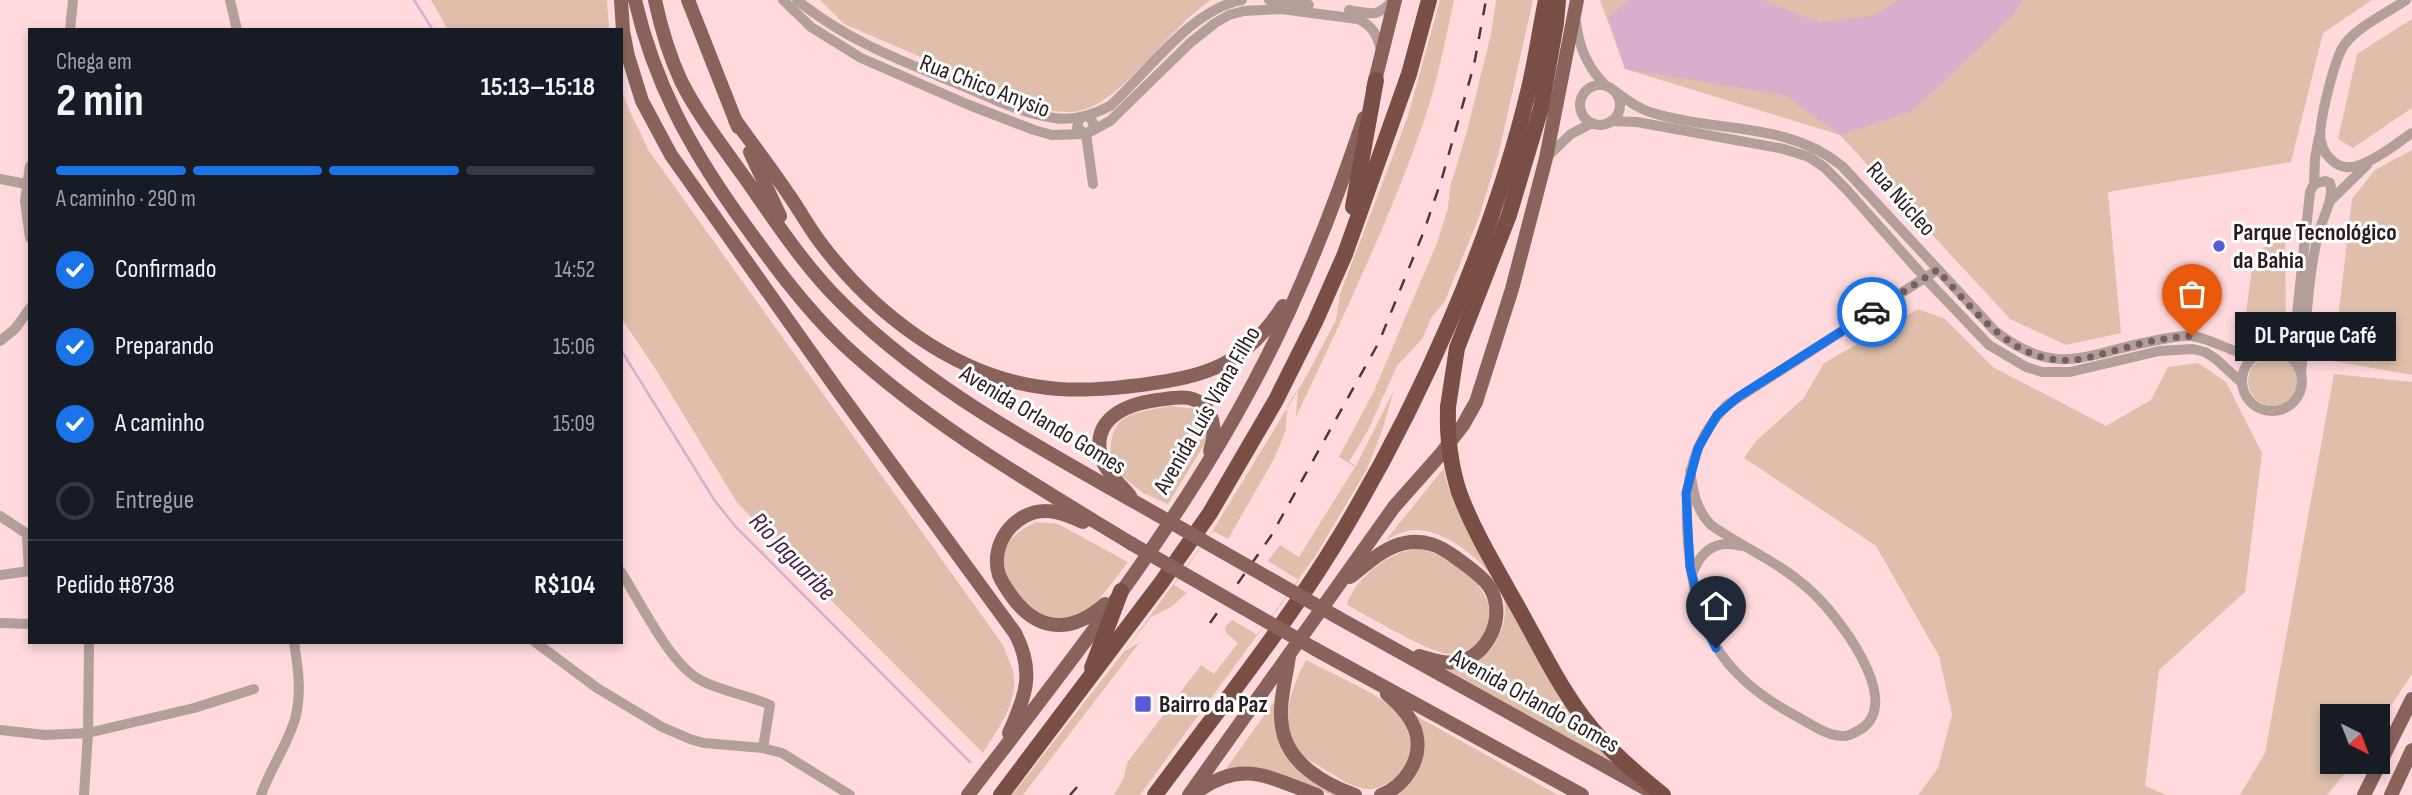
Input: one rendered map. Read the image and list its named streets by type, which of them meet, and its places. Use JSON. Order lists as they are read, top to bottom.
{
  "streets": {
    "main road": ["Avenida Luís Viana Filho", "Avenida Orlando Gomes"],
    "street": ["Rua Chico Anysio", "Rua Núcleo"]
  },
  "crossings": [
    ["Rua Chico Anysio", "Avenida Luís Viana Filho"]
  ],
  "water": ["Rio Jaguaribe"],
  "places": {
    "other": ["Parque Tecnológico da Bahia", "DL Parque Café"],
    "transit": ["Bairro da Paz"]
  },
  "north": "bottom right",
  "page": {
    "heading": ["2 min", "Chega em", "15:13–15:18"],
    "panel": ["Pedido #8738", "R$104"],
    "bar": "A caminho · 290 m",
    "list": [
      ["Confirmado", "14:52"],
      ["Preparando", "15:06"],
      ["A caminho", "15:09"],
      "Entregue"
    ],
    "bubble": "DL Parque Café"
  }
}
